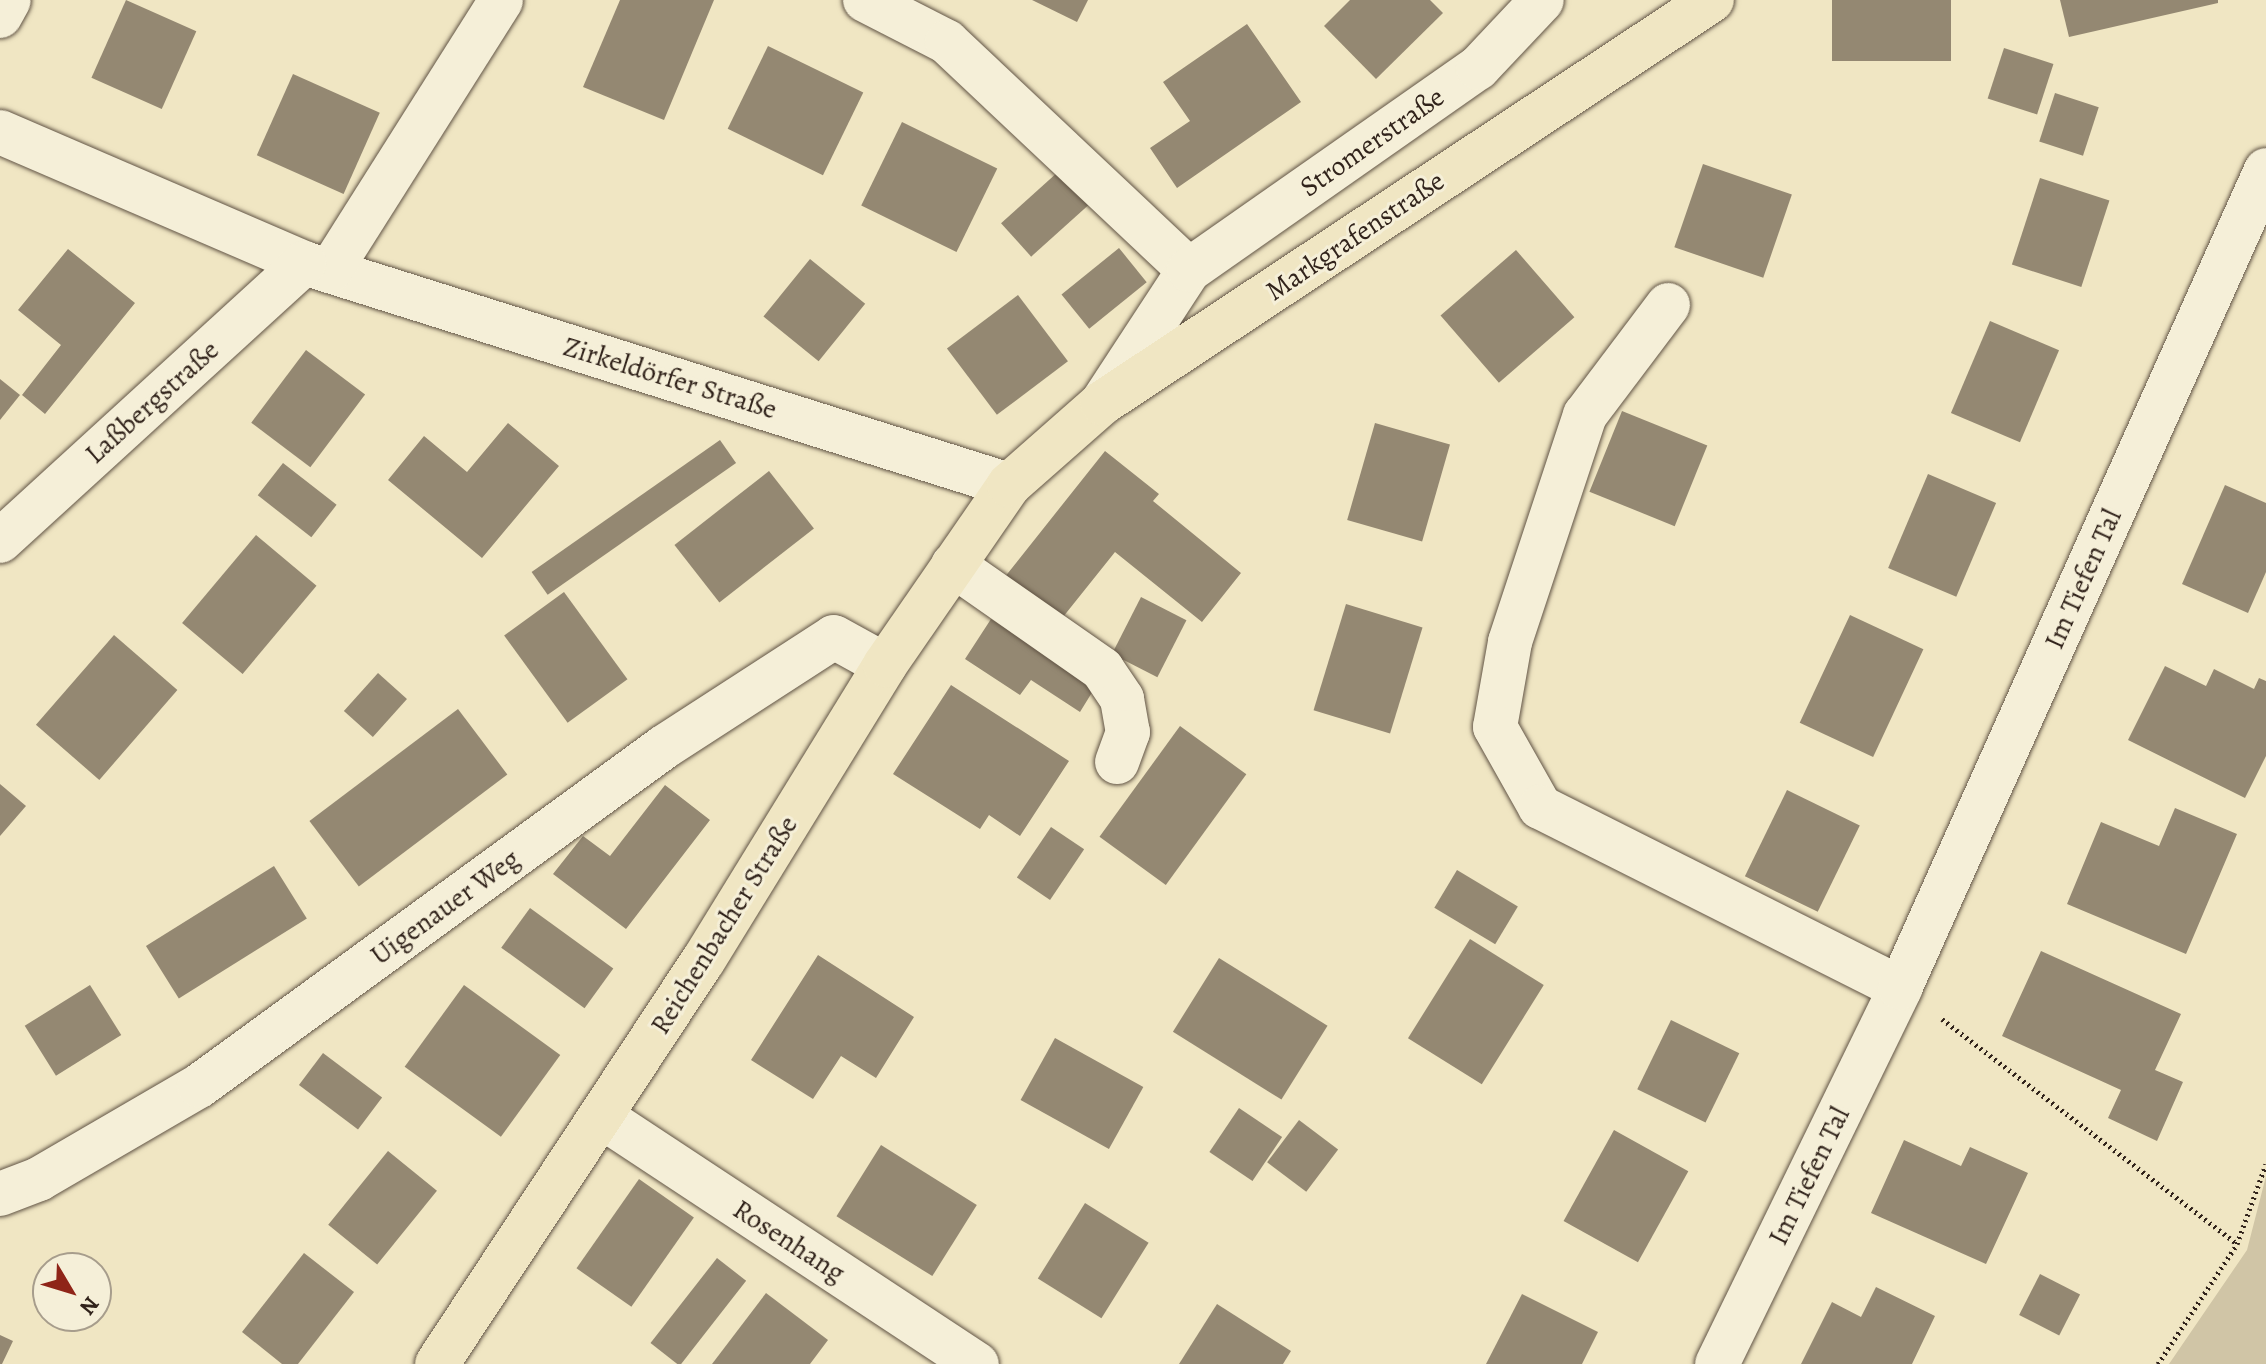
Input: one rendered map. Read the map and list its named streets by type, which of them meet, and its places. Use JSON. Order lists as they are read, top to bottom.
{
  "streets": {
    "main road": ["Markgrafenstraße", "Reichenbacher Straße"],
    "street": [
      "Stromerstraße",
      "Zirkeldörfer Straße",
      "Laßbergstraße",
      "Im Tiefen Tal",
      "Uigenauer Weg",
      "Rosenhang"
    ]
  },
  "crossings": [
    ["Stromerstraße", "Markgrafenstraße"],
    ["Markgrafenstraße", "Zirkeldörfer Straße"],
    ["Markgrafenstraße", "Reichenbacher Straße"],
    ["Zirkeldörfer Straße", "Laßbergstraße"],
    ["Zirkeldörfer Straße", "Reichenbacher Straße"],
    ["Uigenauer Weg", "Reichenbacher Straße"],
    ["Reichenbacher Straße", "Rosenhang"]
  ],
  "north": "bottom right"
}
